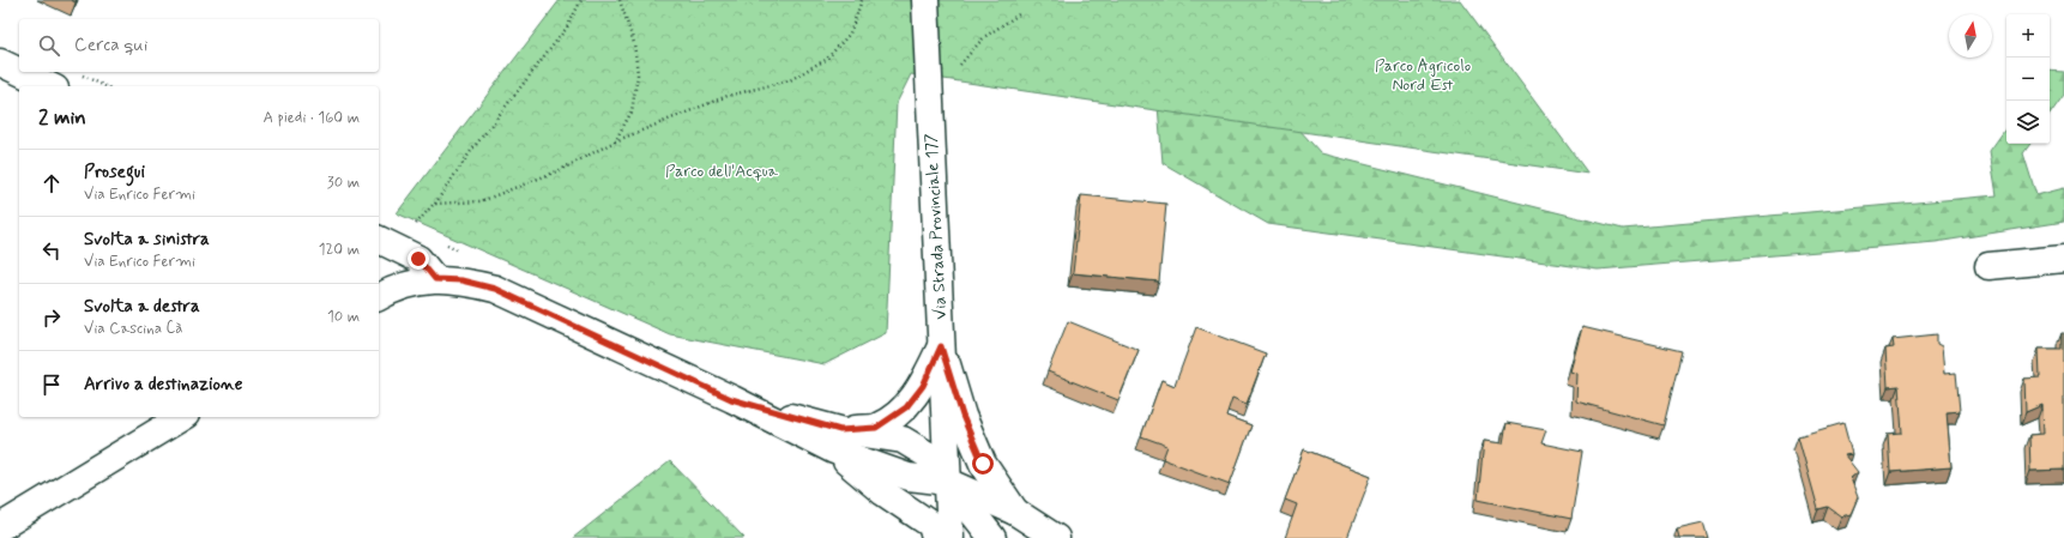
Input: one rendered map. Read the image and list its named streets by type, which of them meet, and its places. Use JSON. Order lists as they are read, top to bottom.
{
  "streets": {
    "street": ["Via Strada Provinciale 177"]
  },
  "parks": ["Parco Agricolo Nord Est", "Parco dell'Acqua"],
  "north": "top",
  "page": {
    "map_buttons": ["+", "−"],
    "search": "Cerca qui",
    "heading": ["2 min", "A piedi · 160 m"],
    "list": [
      ["Prosegui", "Via Enrico Fermi", "30 m"],
      ["Svolta a sinistra", "Via Enrico Fermi", "120 m"],
      ["Svolta a destra", "Via Cascina Cà", "10 m"],
      "Arrivo a destinazione"
    ]
  }
}
